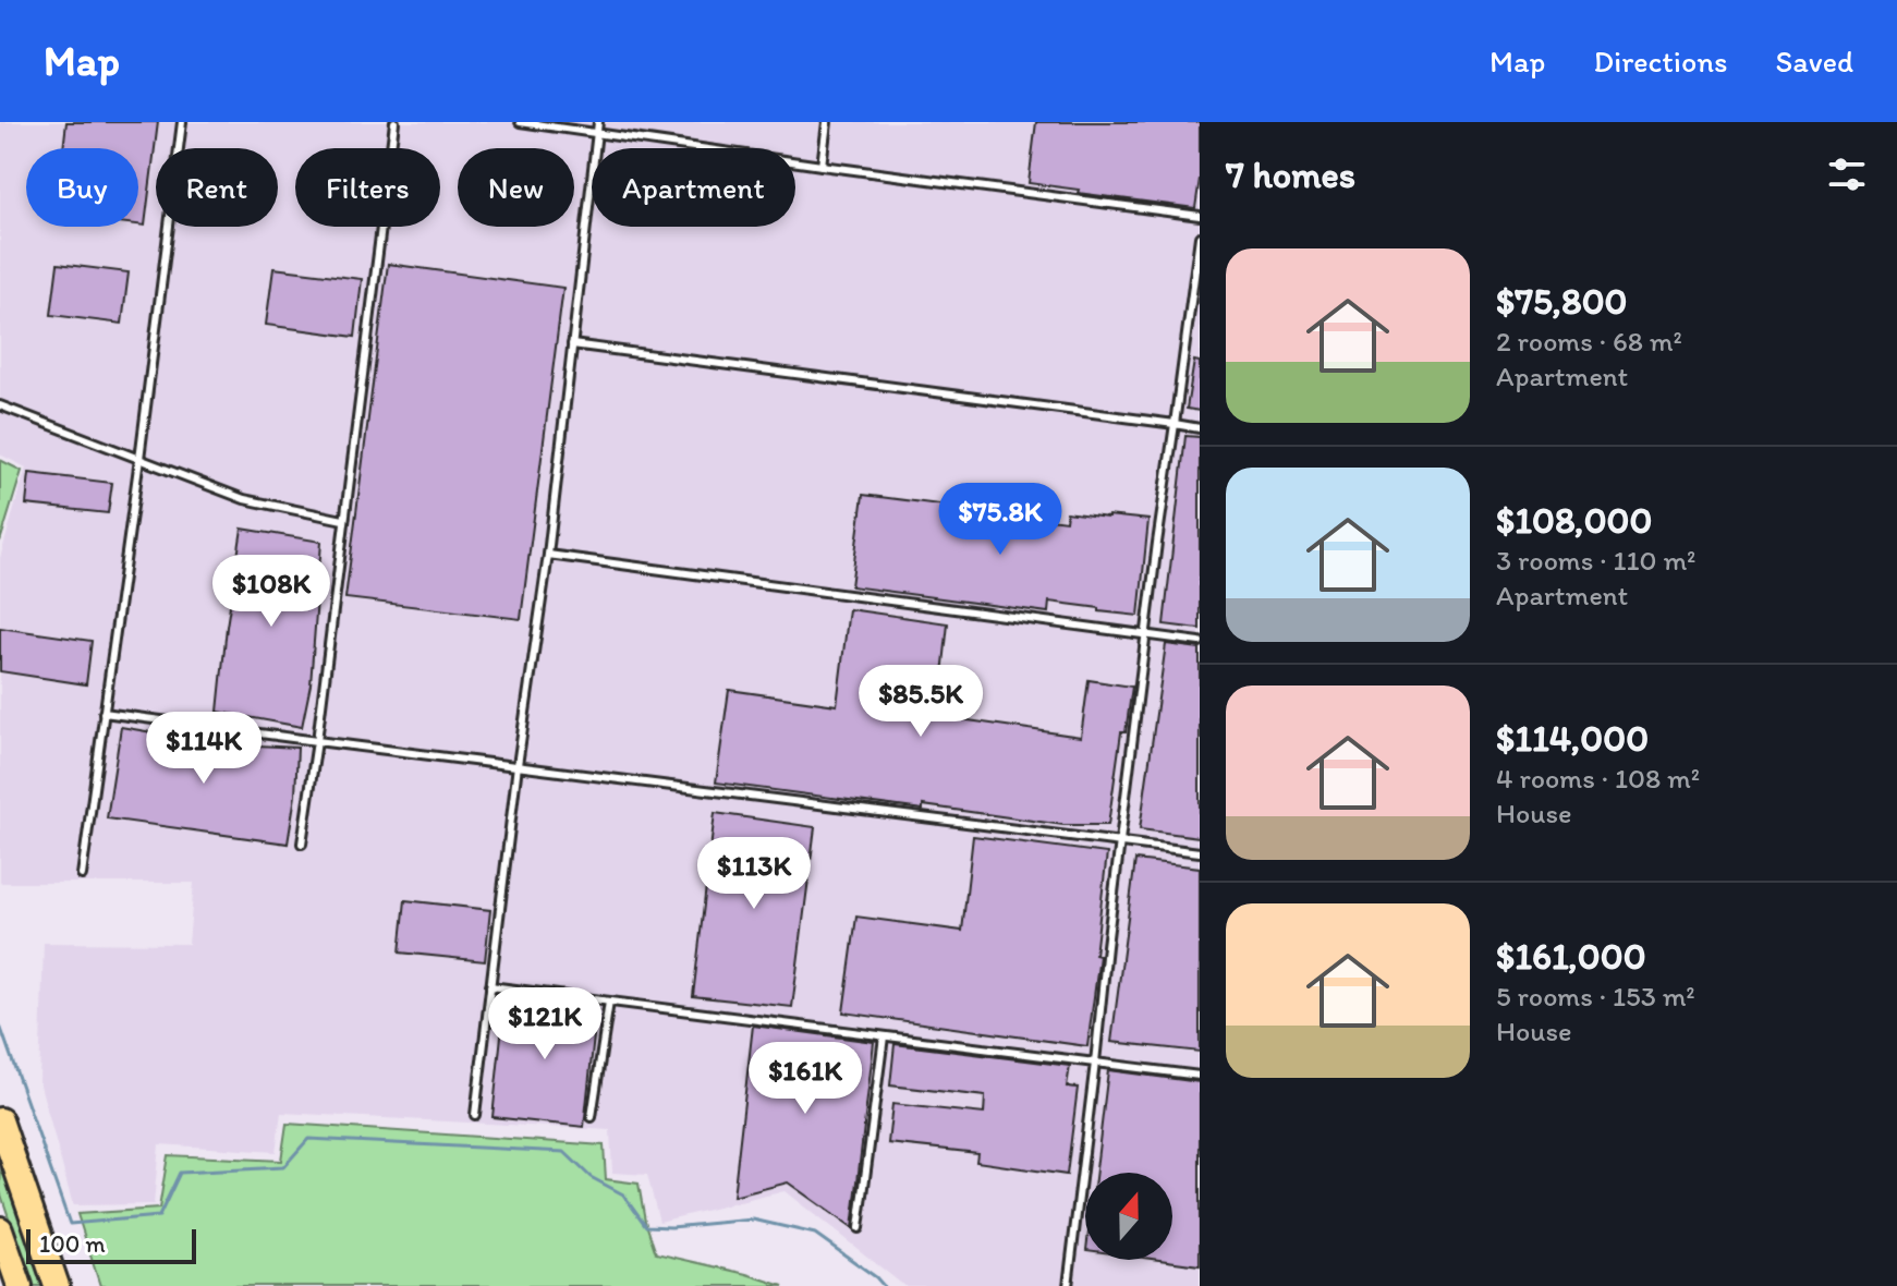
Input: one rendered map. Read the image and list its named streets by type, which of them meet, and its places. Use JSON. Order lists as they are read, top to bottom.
{
  "scale_bar": "100 m",
  "north": "top",
  "page": {
    "header": "Map",
    "nav": ["Map", "Directions", "Saved"],
    "heading": "7 homes",
    "chip": [
      "Buy",
      "Rent",
      "Filters",
      "New",
      "Apartment"
    ],
    "list": [
      {
        "name": "$75,800",
        "note": "2 rooms · 68 m² · Apartment"
      },
      {
        "name": "$108,000",
        "note": "3 rooms · 110 m² · Apartment"
      },
      {
        "name": "$114,000",
        "note": "4 rooms · 108 m² · House"
      },
      {
        "name": "$161,000",
        "note": "5 rooms · 153 m² · House"
      }
    ],
    "price": [
      "$75.8K",
      "$108K",
      "$85.5K",
      "$114K",
      "$113K",
      "$121K",
      "$161K"
    ],
    "scale": "100 m"
  }
}
